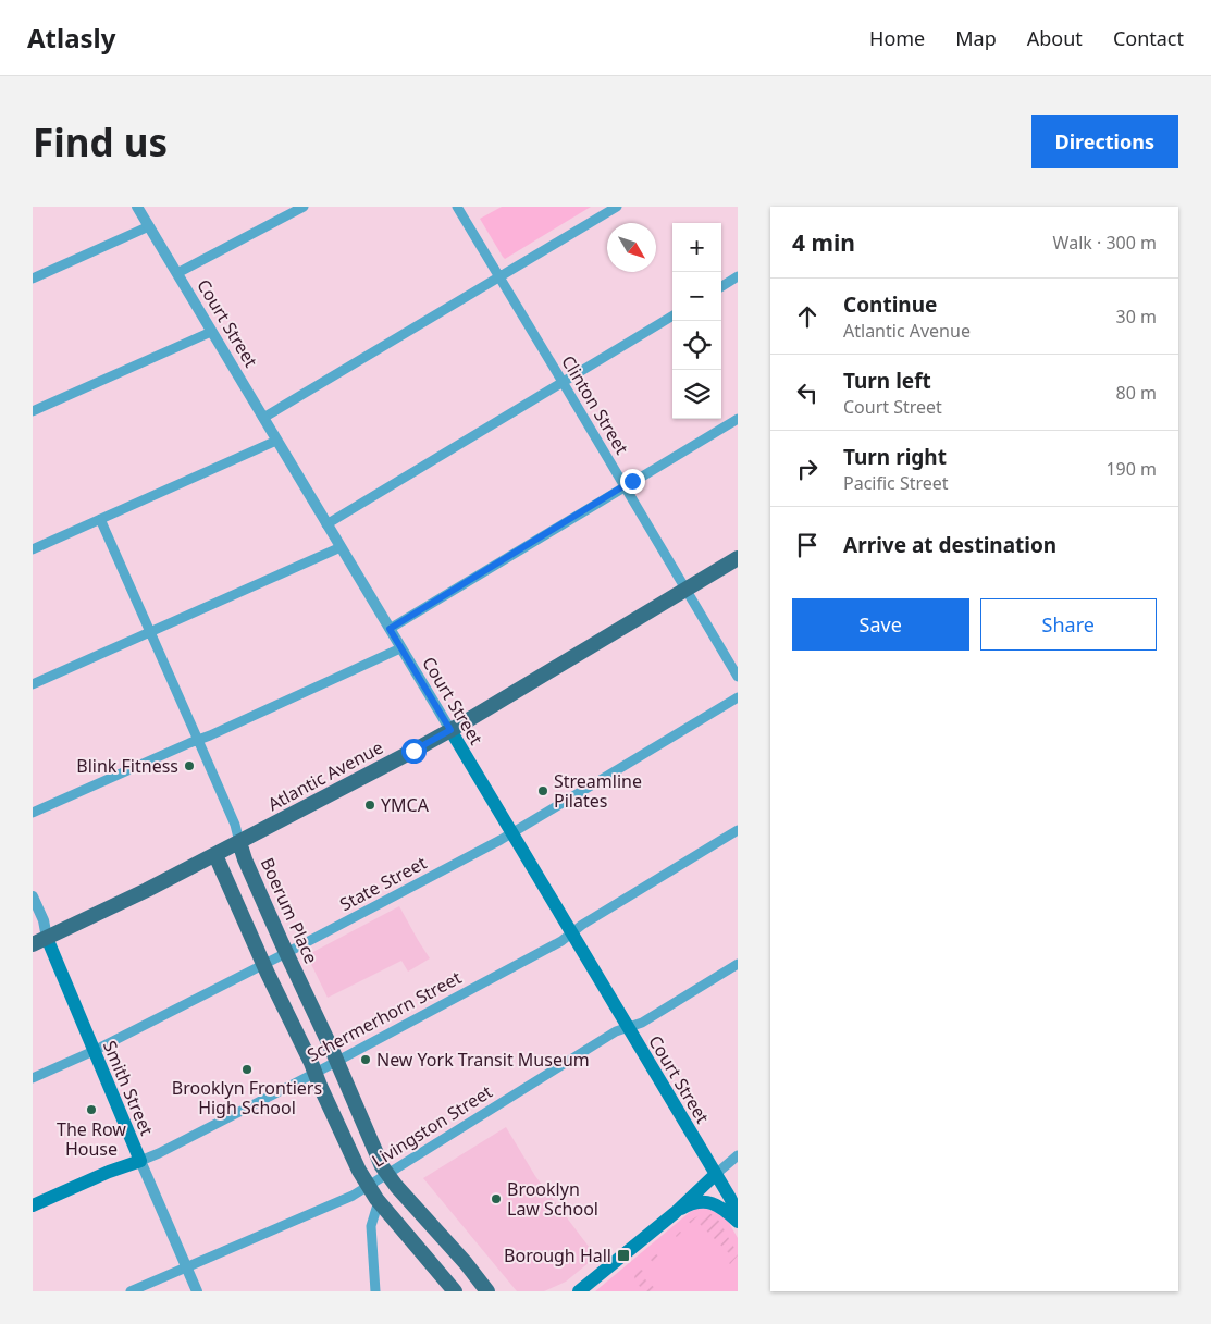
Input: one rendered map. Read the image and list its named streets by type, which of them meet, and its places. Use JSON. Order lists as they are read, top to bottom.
{
  "streets": {
    "main road": [
      "Court Street",
      "Atlantic Avenue",
      "Boerum Place",
      "Schermerhorn Street",
      "Smith Street"
    ],
    "street": ["Clinton Street", "State Street", "Livingston Street"]
  },
  "crossings": [
    ["Court Street", "Atlantic Avenue"],
    ["Court Street", "State Street"],
    ["Court Street", "Schermerhorn Street"],
    ["Court Street", "Livingston Street"],
    ["Clinton Street", "Atlantic Avenue"],
    ["Atlantic Avenue", "Boerum Place"],
    ["Atlantic Avenue", "Smith Street"],
    ["State Street", "Boerum Place"],
    ["State Street", "Smith Street"],
    ["Boerum Place", "Schermerhorn Street"],
    ["Boerum Place", "Livingston Street"],
    ["Schermerhorn Street", "Smith Street"],
    ["Smith Street", "Livingston Street"]
  ],
  "places": {
    "other": [
      "Blink Fitness",
      "Streamline Pilates",
      "YMCA",
      "New York Transit Museum",
      "Brooklyn Frontiers High School",
      "The Row House",
      "Brooklyn Law School"
    ],
    "transit": ["Borough Hall"]
  },
  "north": "bottom right",
  "page": {
    "header": "Atlasly",
    "nav": [
      "Home",
      "Map",
      "About",
      "Contact"
    ],
    "buttons": [
      "Directions",
      ["Save", "Share"]
    ],
    "title": "Find us",
    "heading": ["4 min", "Walk · 300 m"],
    "map_buttons": ["+", "−"],
    "list": [
      ["Continue", "Atlantic Avenue", "30 m"],
      ["Turn left", "Court Street", "80 m"],
      ["Turn right", "Pacific Street", "190 m"],
      "Arrive at destination"
    ]
  }
}
